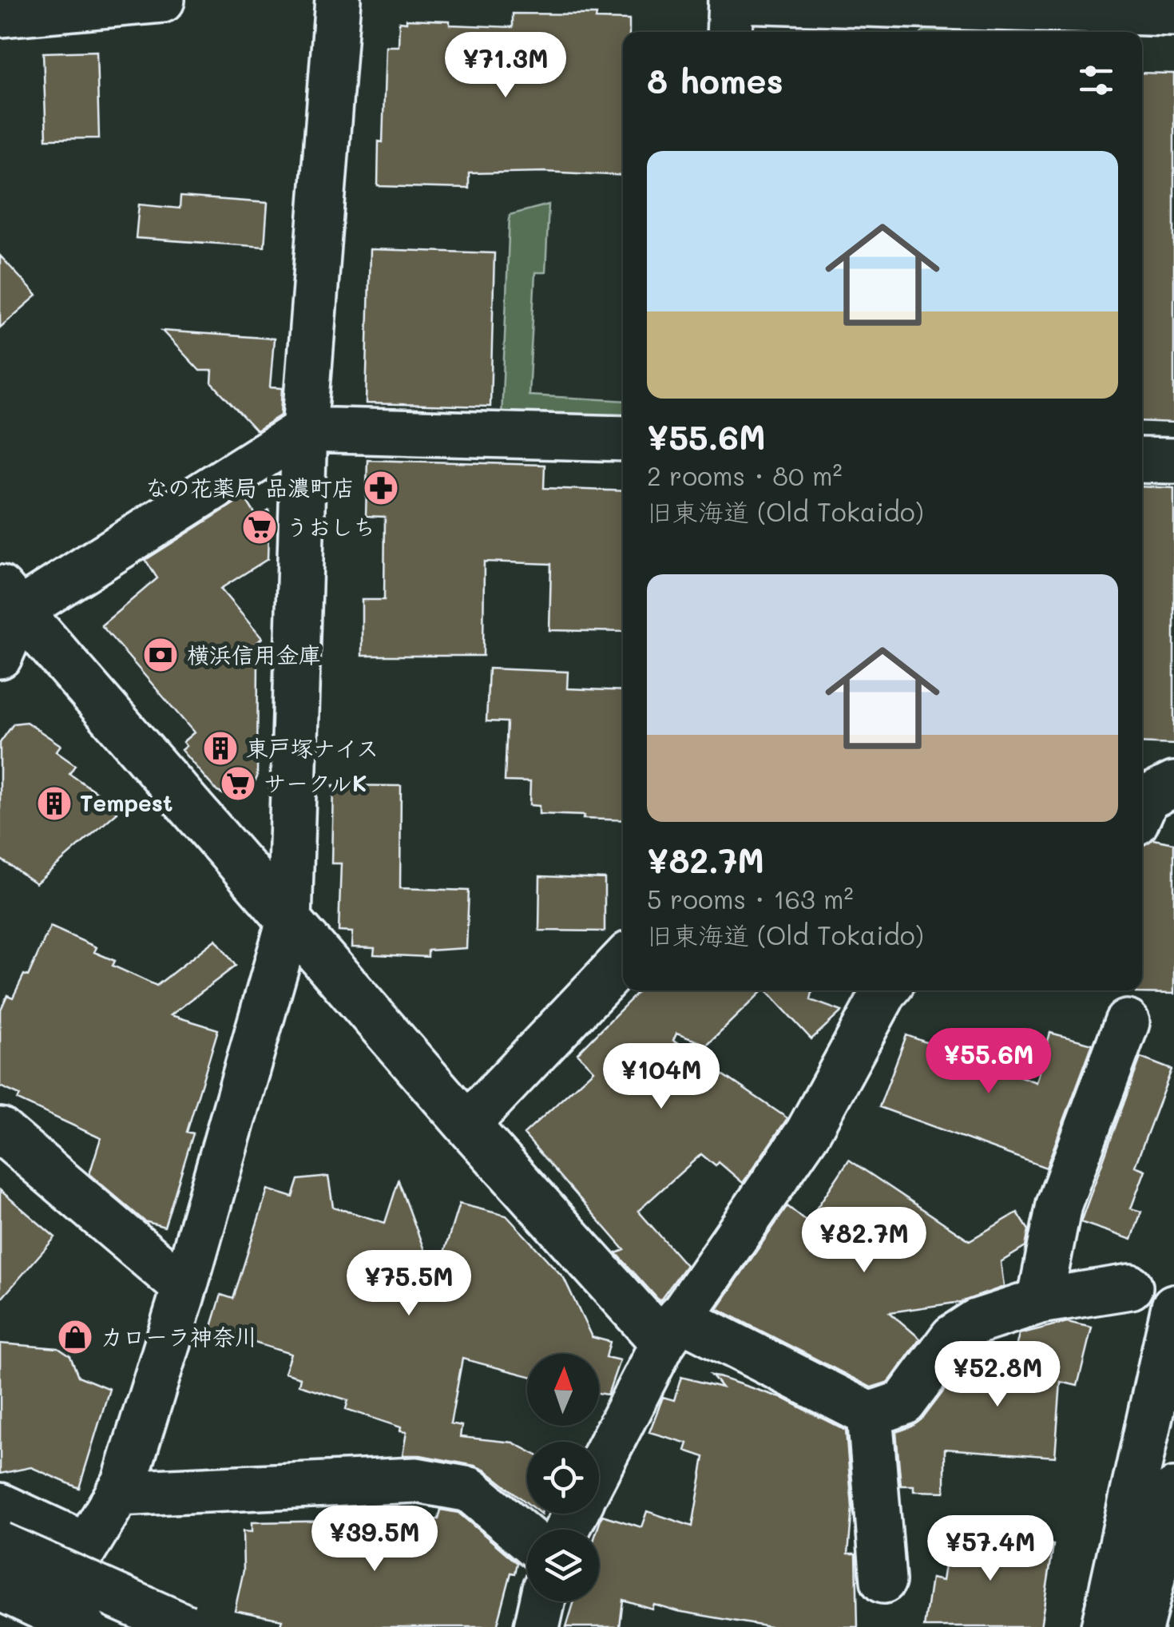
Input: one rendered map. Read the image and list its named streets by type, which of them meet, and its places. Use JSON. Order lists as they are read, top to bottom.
{
  "places": {
    "pharmacy": ["なの花薬局 品濃町店"],
    "supermarket": ["うおしち", "サークルK"],
    "bank": ["横浜信用金庫"],
    "building": ["東戸塚ナイス", "Tempest"],
    "shop": ["カローラ神奈川"]
  },
  "north": "top",
  "page": {
    "price": [
      "¥71.3M",
      "¥55.6M",
      "¥104M",
      "¥82.7M",
      "¥75.5M",
      "¥52.8M",
      "¥39.5M",
      "¥57.4M"
    ],
    "heading": "8 homes",
    "list": [
      {
        "name": "¥55.6M",
        "note": "2 rooms · 80 m² · 旧東海道 (Old Tokaido)"
      },
      {
        "name": "¥82.7M",
        "note": "5 rooms · 163 m² · 旧東海道 (Old Tokaido)"
      }
    ]
  }
}
